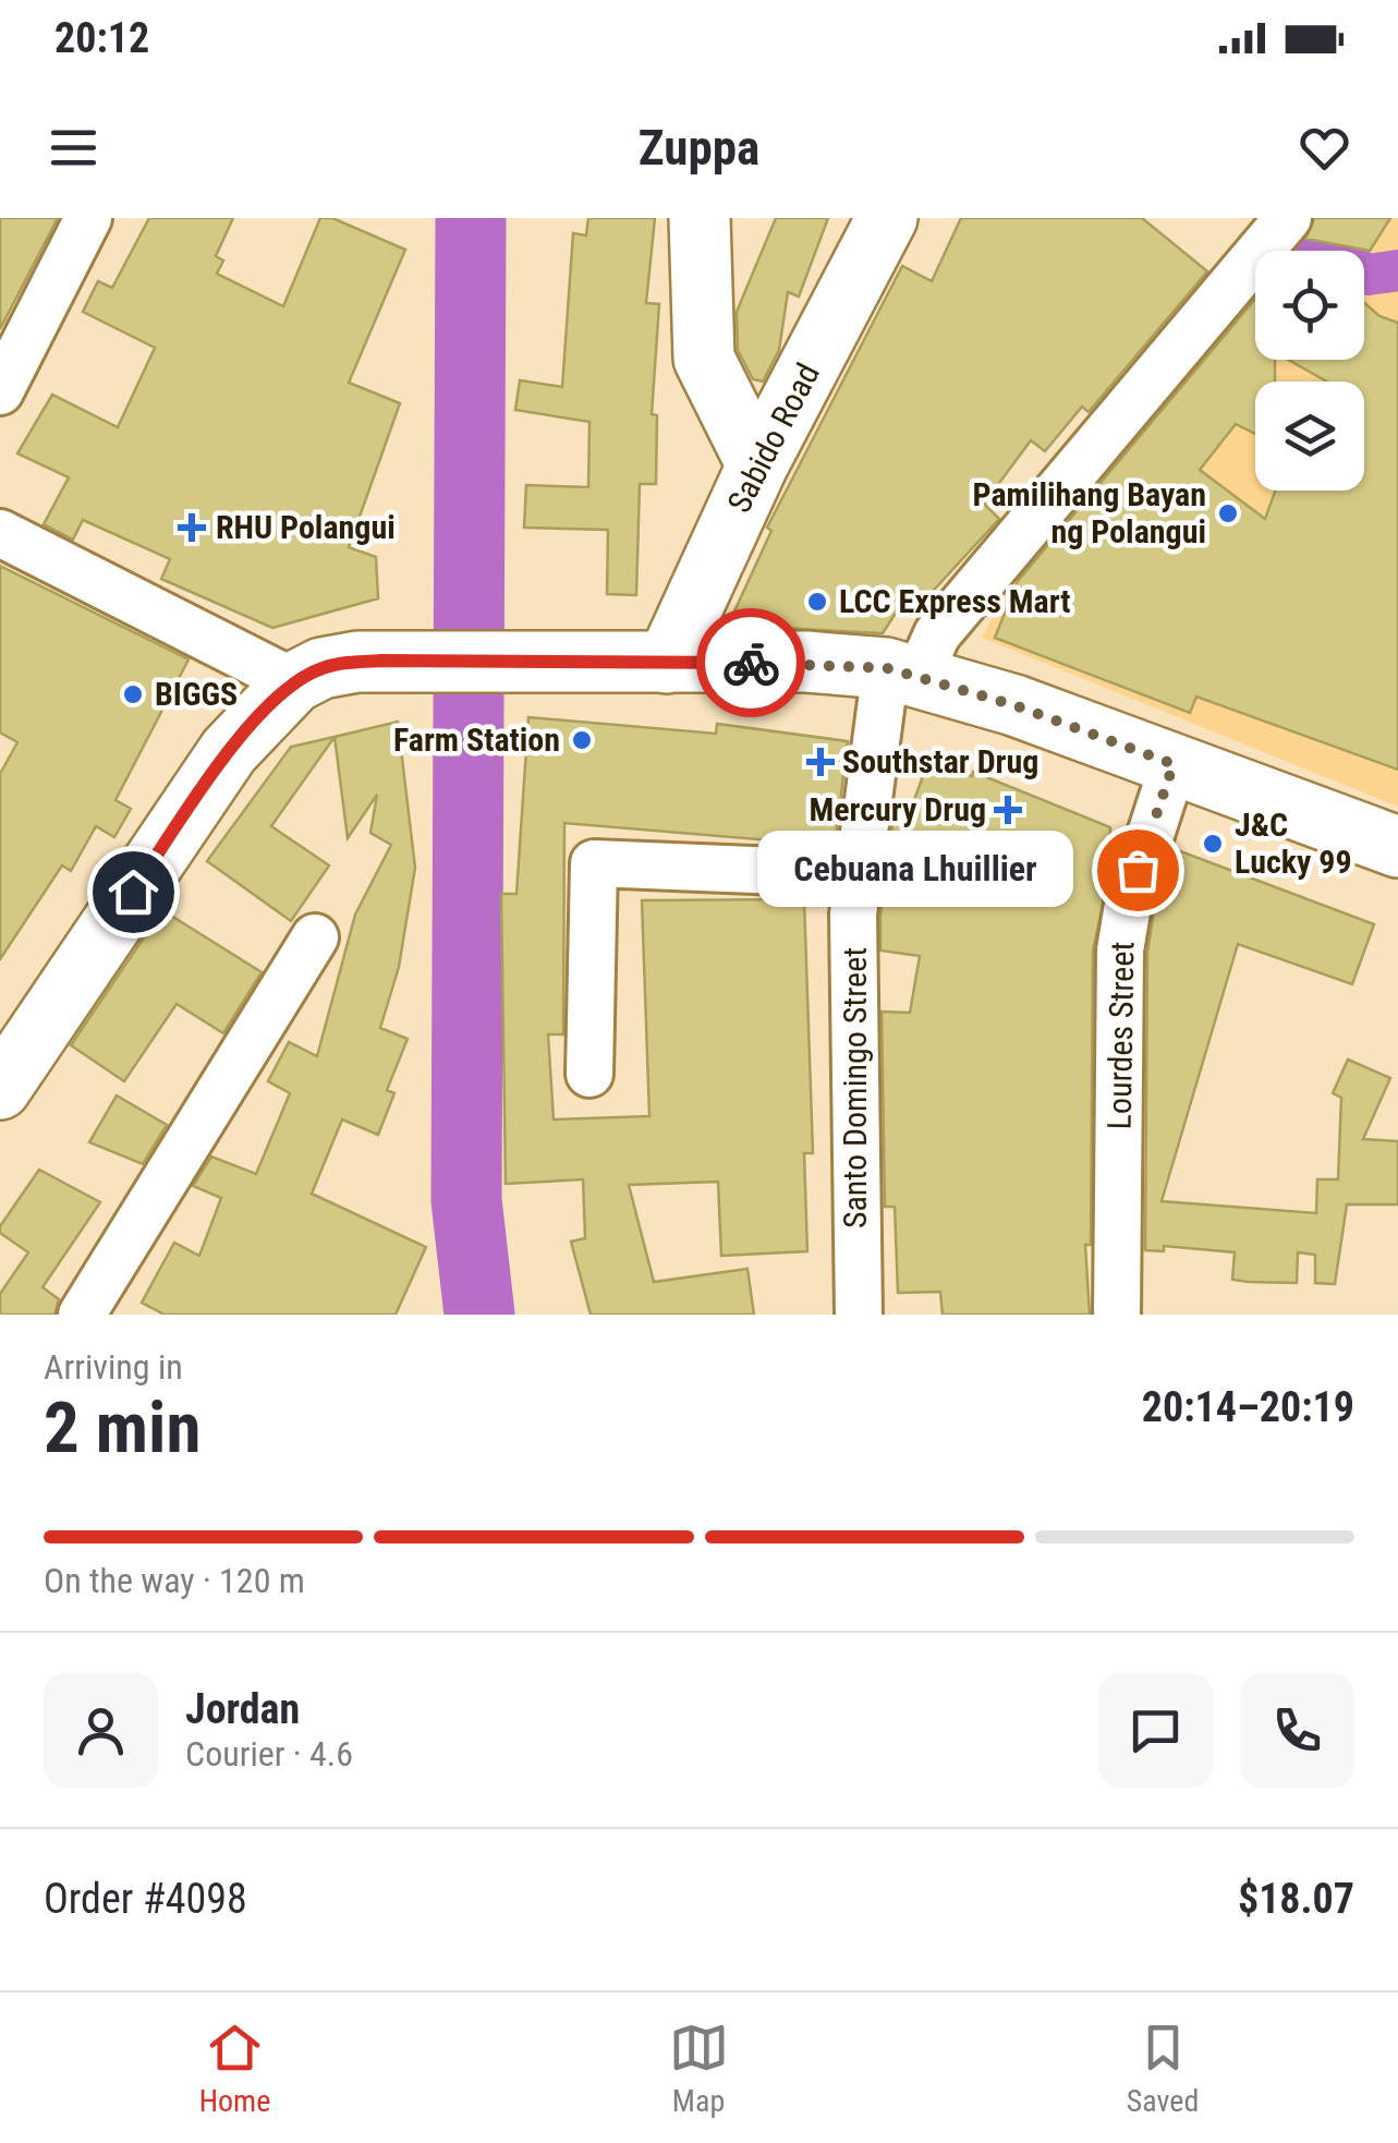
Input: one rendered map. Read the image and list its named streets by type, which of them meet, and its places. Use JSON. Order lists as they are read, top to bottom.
{
  "streets": {
    "main road": ["Sabido Road"],
    "street": ["Lourdes Street", "Santo Domingo Street"]
  },
  "places": {
    "other": [
      "Pamilihang Bayan ng Polangui",
      "LCC Express Mart",
      "BIGGS",
      "Farm Station",
      "J&C Lucky 99",
      "Cebuana Lhuillier"
    ],
    "health": ["RHU Polangui", "Southstar Drug", "Mercury Drug"]
  },
  "page": {
    "status": "20:12",
    "header": "Zuppa",
    "bubble": "Cebuana Lhuillier",
    "heading": ["2 min", "Arriving in", "20:14–20:19"],
    "panel": [
      "Jordan",
      "Courier · 4.6",
      "Order #4098",
      "$18.07"
    ],
    "bar": "On the way · 120 m",
    "tabs": ["Home", "Map", "Saved"]
  }
}
